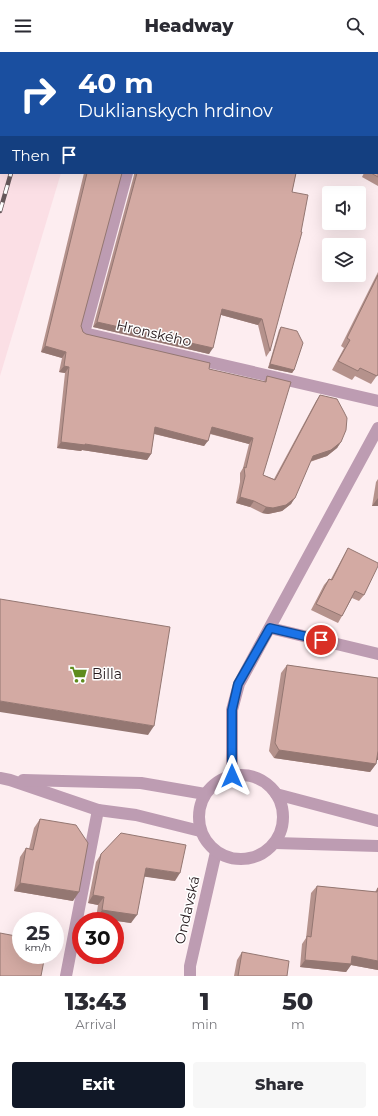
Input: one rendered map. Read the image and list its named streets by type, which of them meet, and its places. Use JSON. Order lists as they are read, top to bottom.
{
  "streets": {
    "street": ["Hronského", "Ondavská"]
  },
  "places": {
    "supermarket": ["Billa"]
  },
  "page": {
    "header": "Headway",
    "turn": ["40 m", "Duklianskych hrdinov"],
    "then": "Then",
    "speed": "25 km/h",
    "limit": "30",
    "eta": [
      "13:43",
      "Arrival",
      "1",
      "min",
      "50",
      "m"
    ],
    "buttons": ["Exit", "Share"]
  }
}
